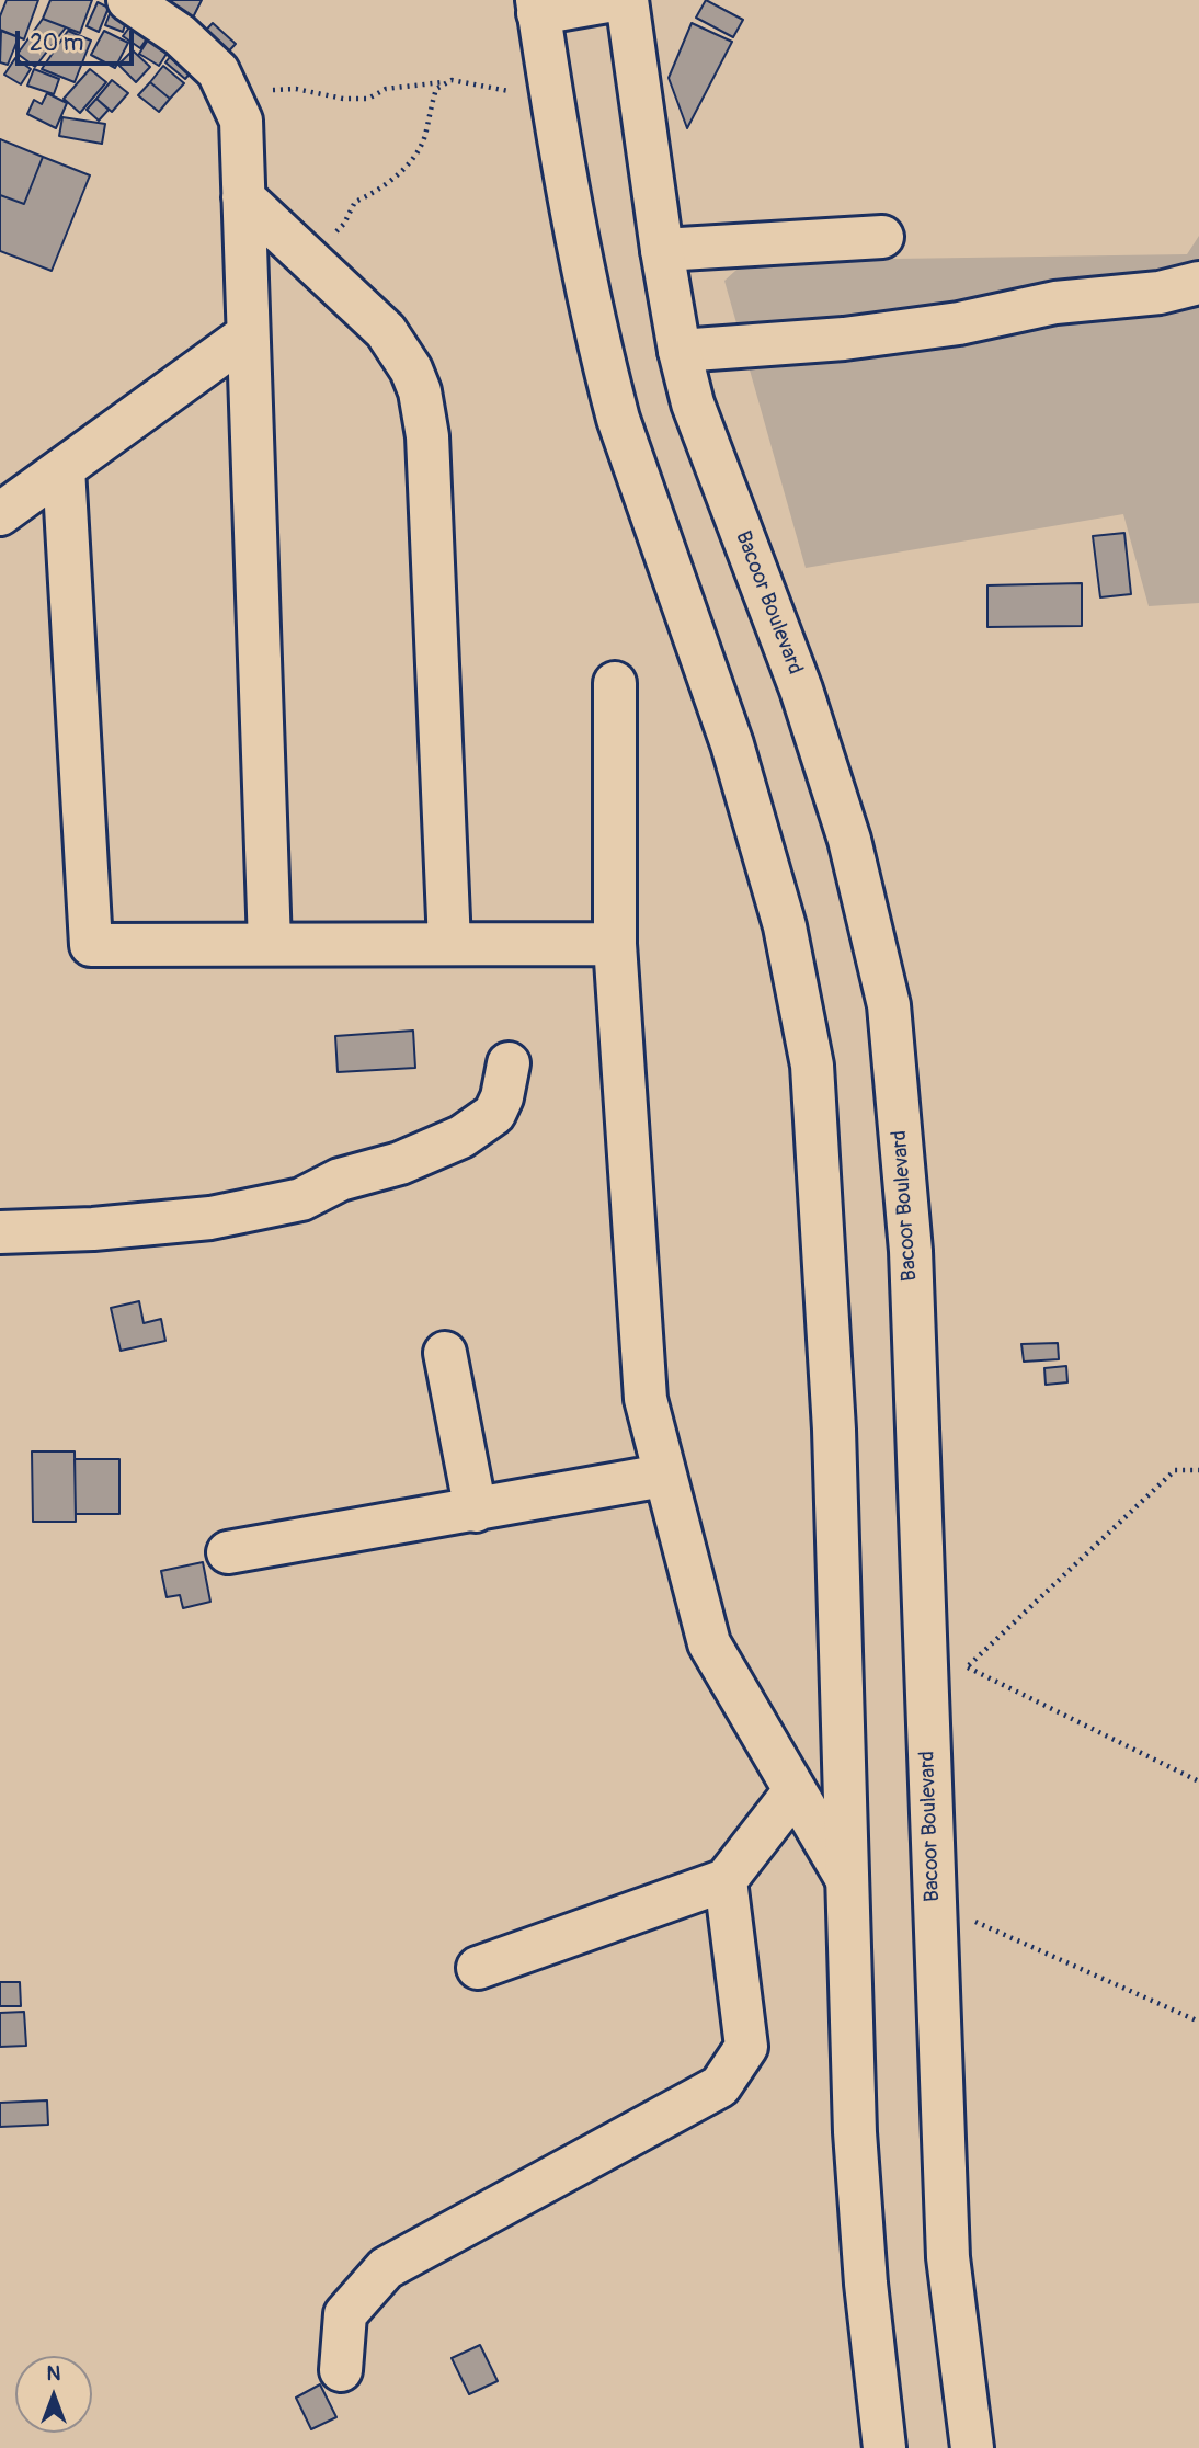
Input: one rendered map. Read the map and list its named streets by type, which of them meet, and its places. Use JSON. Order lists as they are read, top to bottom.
{
  "streets": {
    "main road": ["Bacoor Boulevard"]
  },
  "scale_bar": "20 m",
  "north": "top"
}
